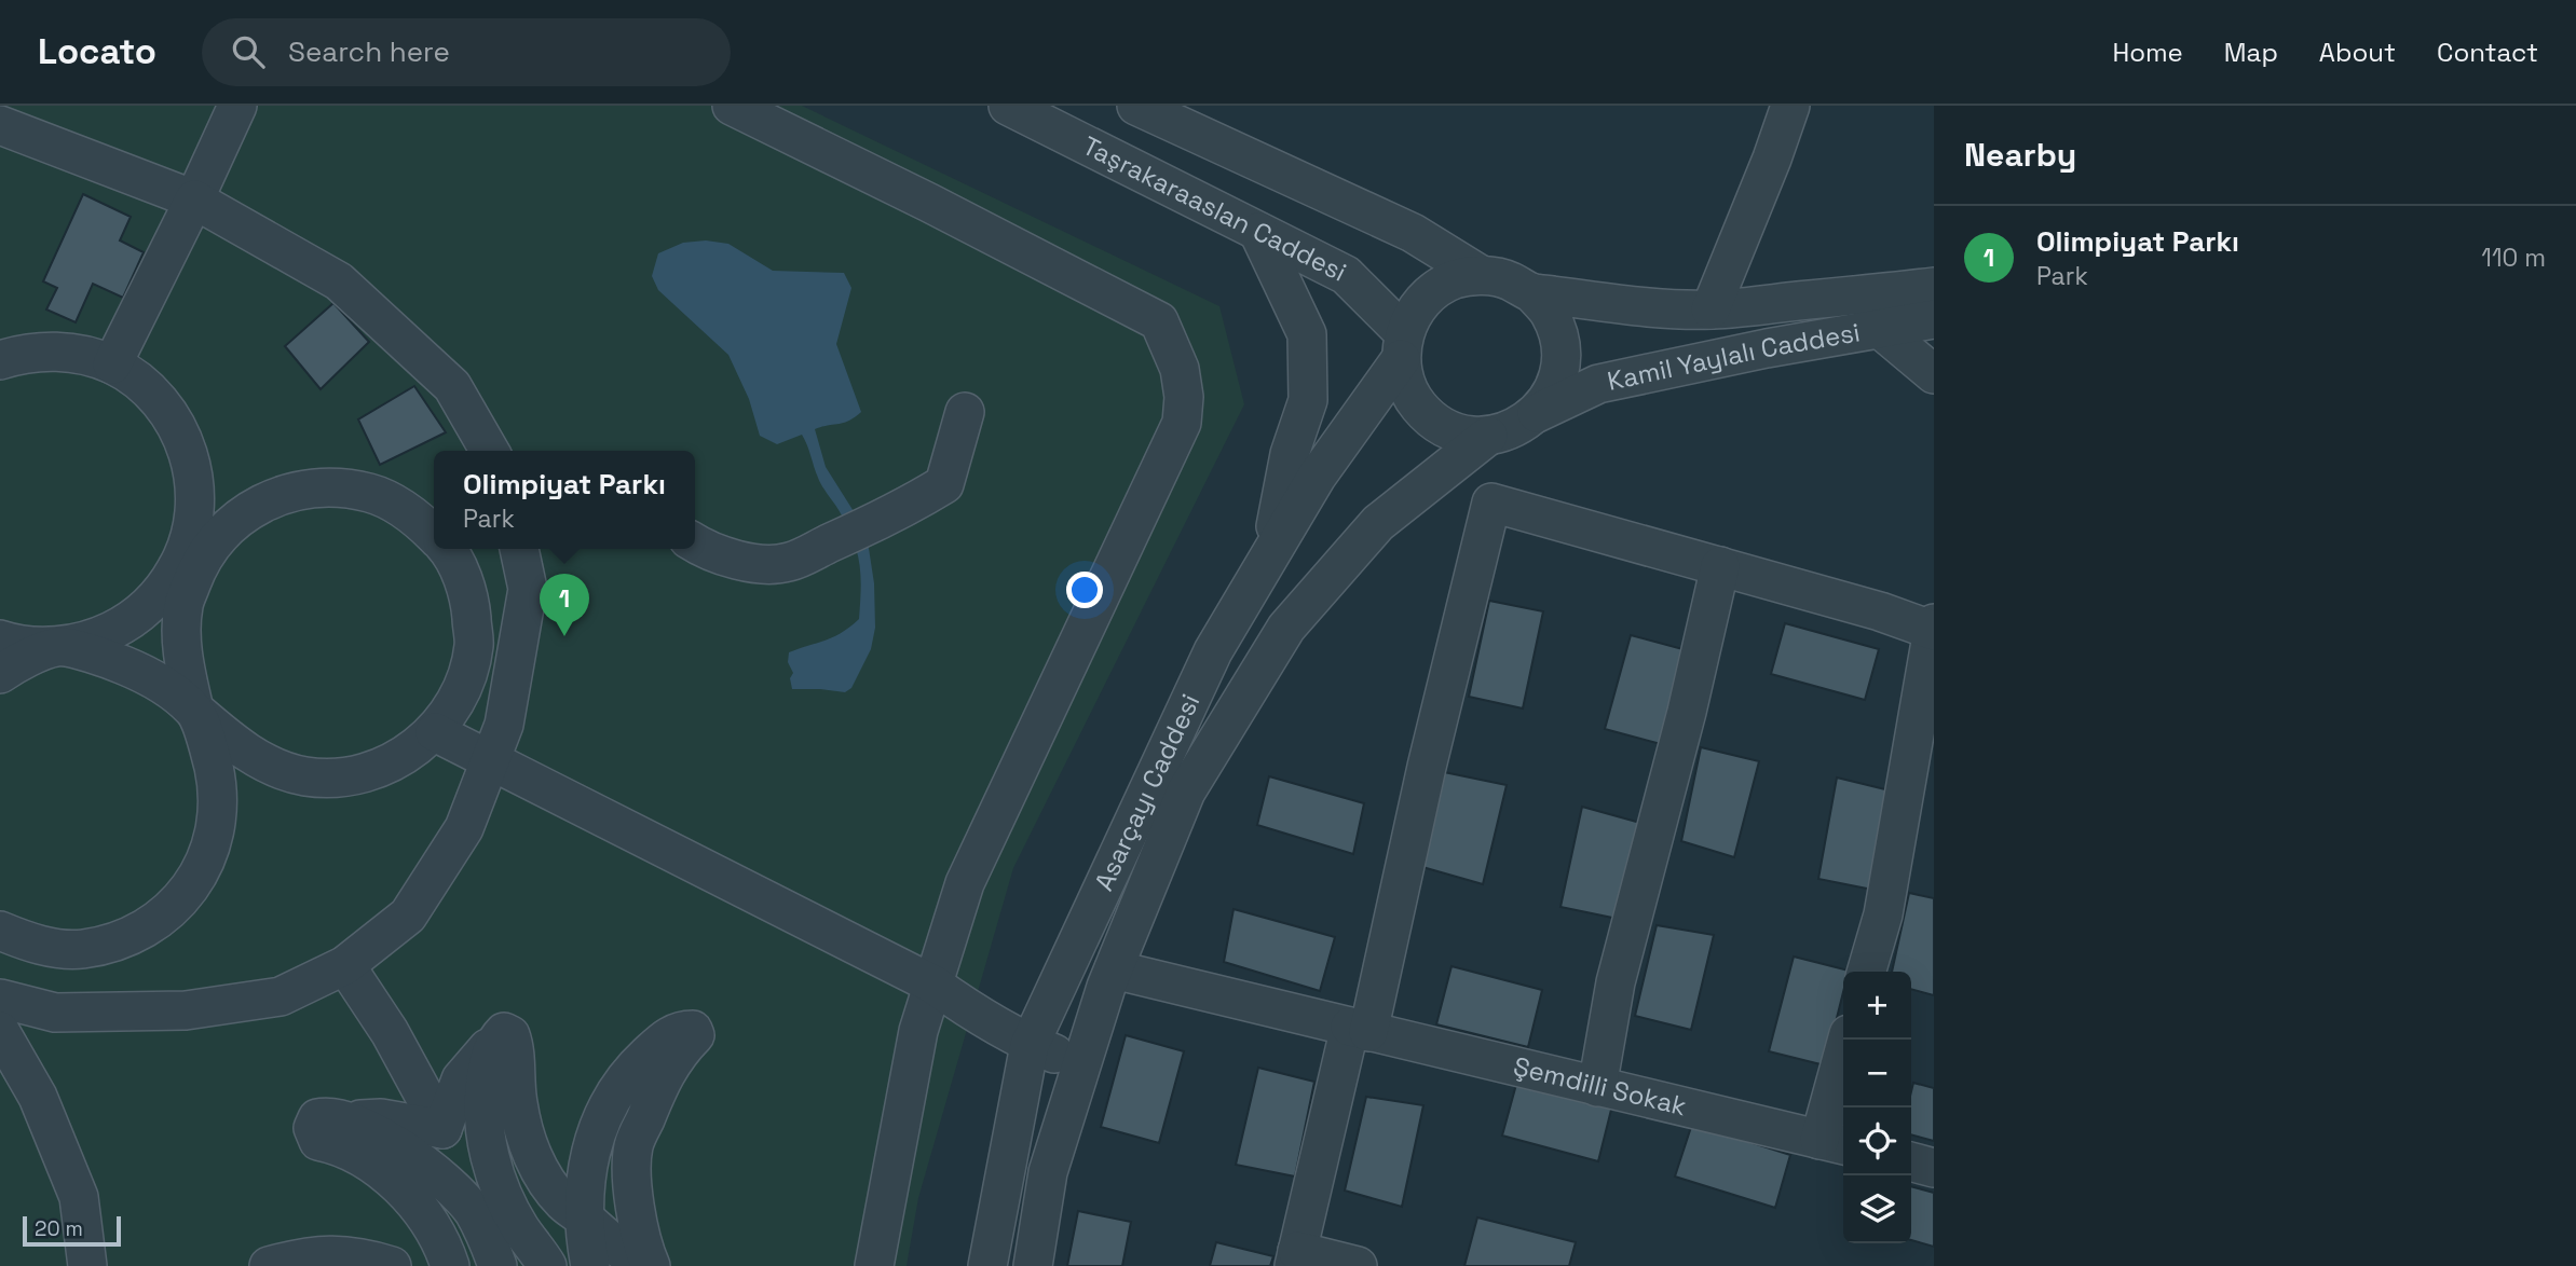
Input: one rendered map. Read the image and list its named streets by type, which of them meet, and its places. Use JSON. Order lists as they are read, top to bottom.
{
  "streets": {
    "street": [
      "Taşrakaraaslan Caddesi",
      "Kamil Yaylalı Caddesi",
      "Asarçayı Caddesi",
      "Şemdilli Sokak"
    ]
  },
  "crossings": [
    ["Taşrakaraaslan Caddesi", "Kamil Yaylalı Caddesi"],
    ["Taşrakaraaslan Caddesi", "Asarçayı Caddesi"],
    ["Kamil Yaylalı Caddesi", "Asarçayı Caddesi"],
    ["Asarçayı Caddesi", "Şemdilli Sokak"]
  ],
  "scale_bar": "20 m",
  "page": {
    "header": "Locato",
    "search": "Search here",
    "nav": [
      "Home",
      "Map",
      "About",
      "Contact"
    ],
    "heading": "Nearby",
    "list": [
      {
        "mark": "1",
        "name": "Olimpiyat Parkı",
        "note": "Park",
        "value": "110 m"
      }
    ],
    "popup": ["Olimpiyat Parkı", "Park"],
    "pins": "1",
    "map_buttons": ["+", "−"],
    "scale": "20 m"
  }
}
